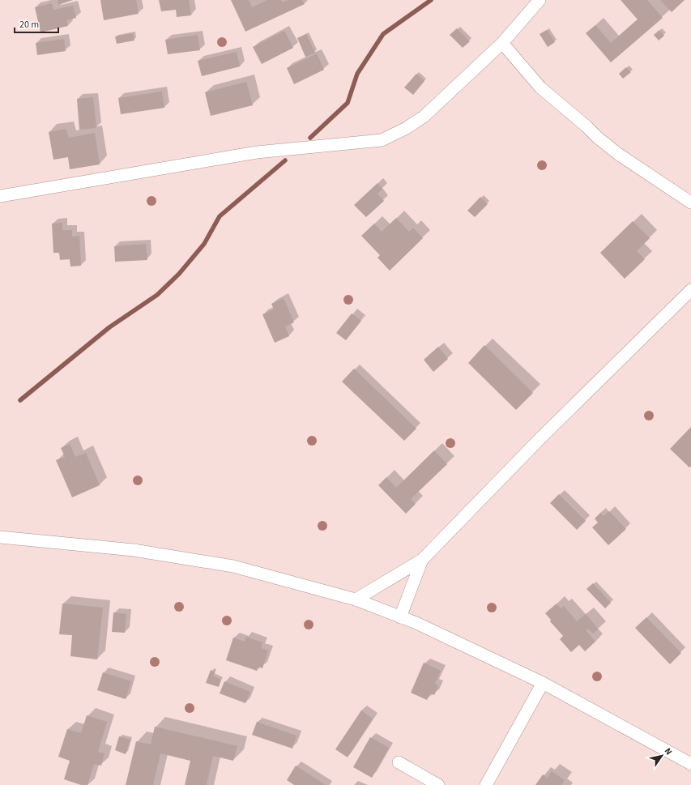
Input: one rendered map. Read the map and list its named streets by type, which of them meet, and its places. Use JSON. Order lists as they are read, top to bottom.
{
  "scale_bar": "20 m",
  "north": "top right"
}
